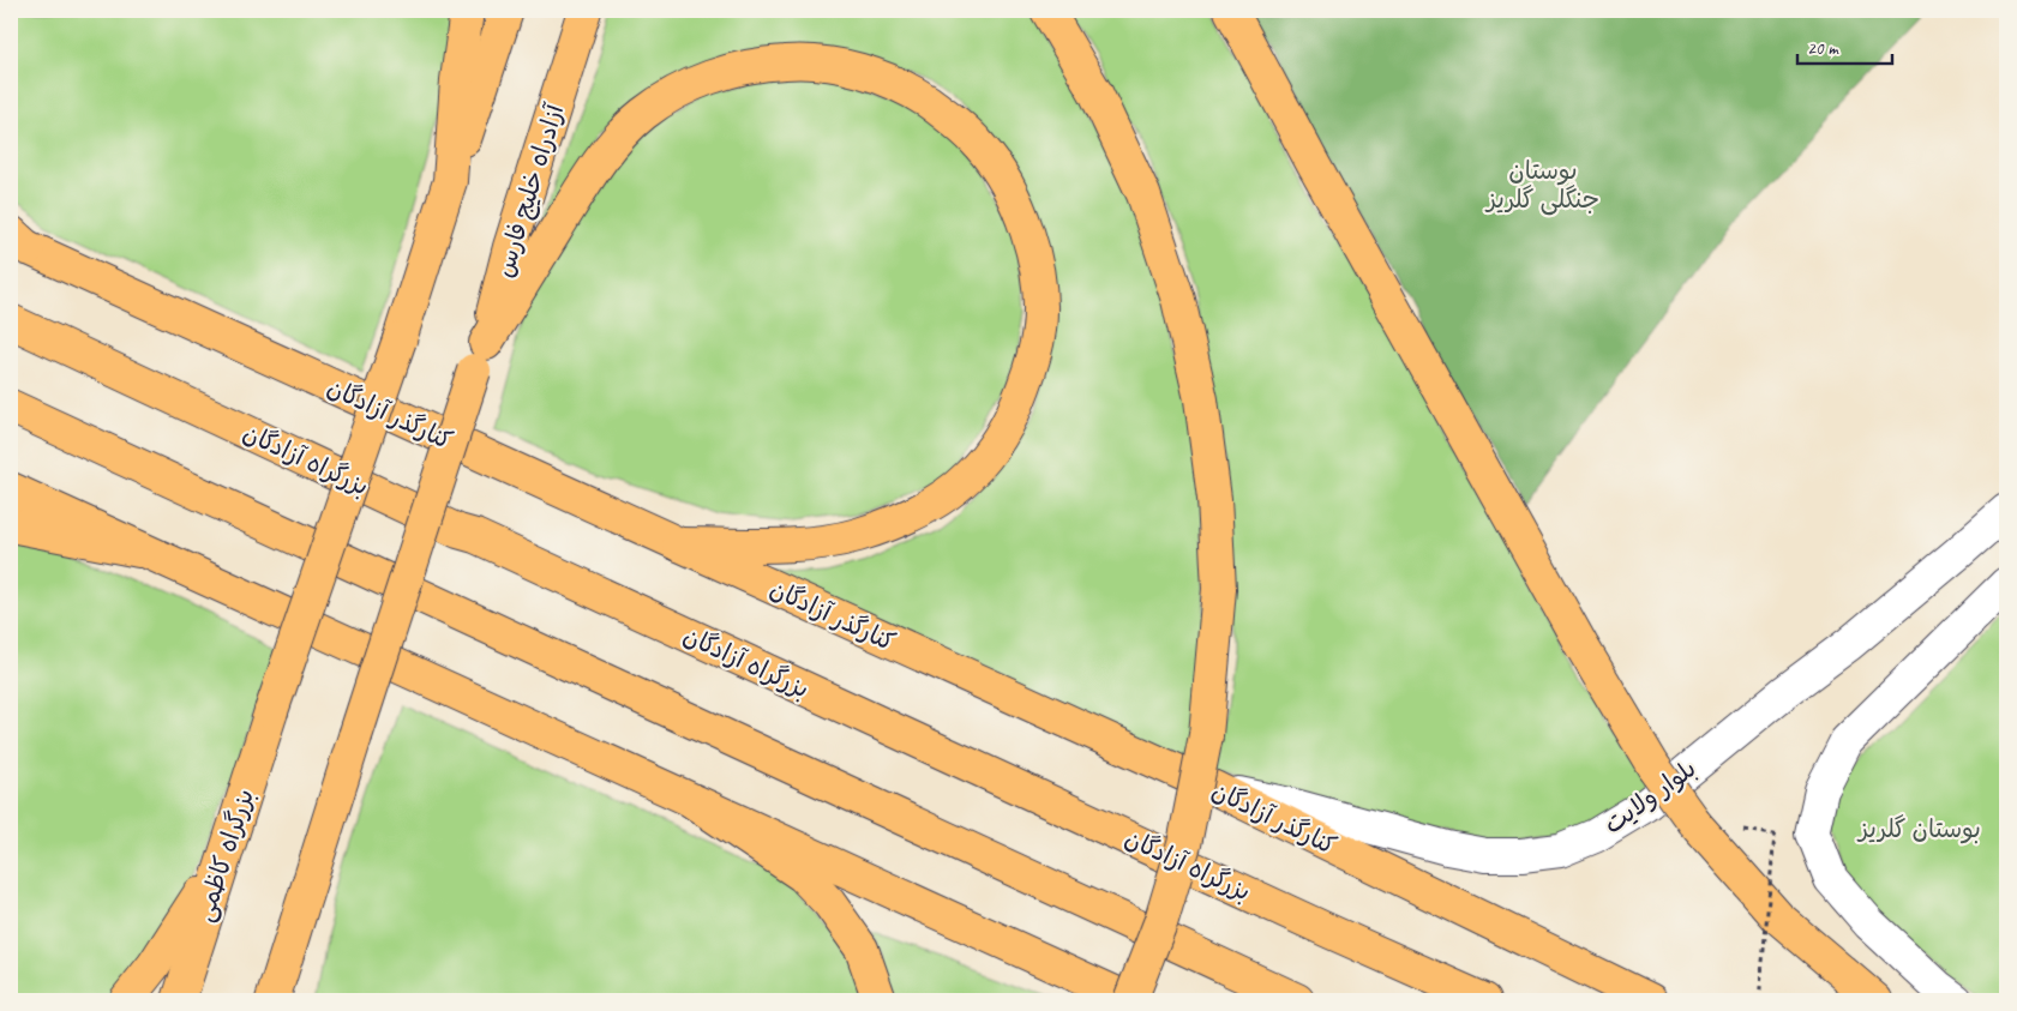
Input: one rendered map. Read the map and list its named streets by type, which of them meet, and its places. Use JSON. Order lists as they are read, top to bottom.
{
  "streets": {
    "main road": [
      "آزادراه خلیج فارس",
      "کنارگذر آزادگان",
      "بزرگراه آزادگان",
      "بزرگراه کاظمی"
    ],
    "street": ["بلوار ولایت"]
  },
  "crossings": [
    ["کنارگذر آزادگان", "بلوار ولایت"]
  ],
  "parks": ["بوستان جنگلی گلریز", "بوستان گلریز"],
  "scale_bar": "20 m"
}
